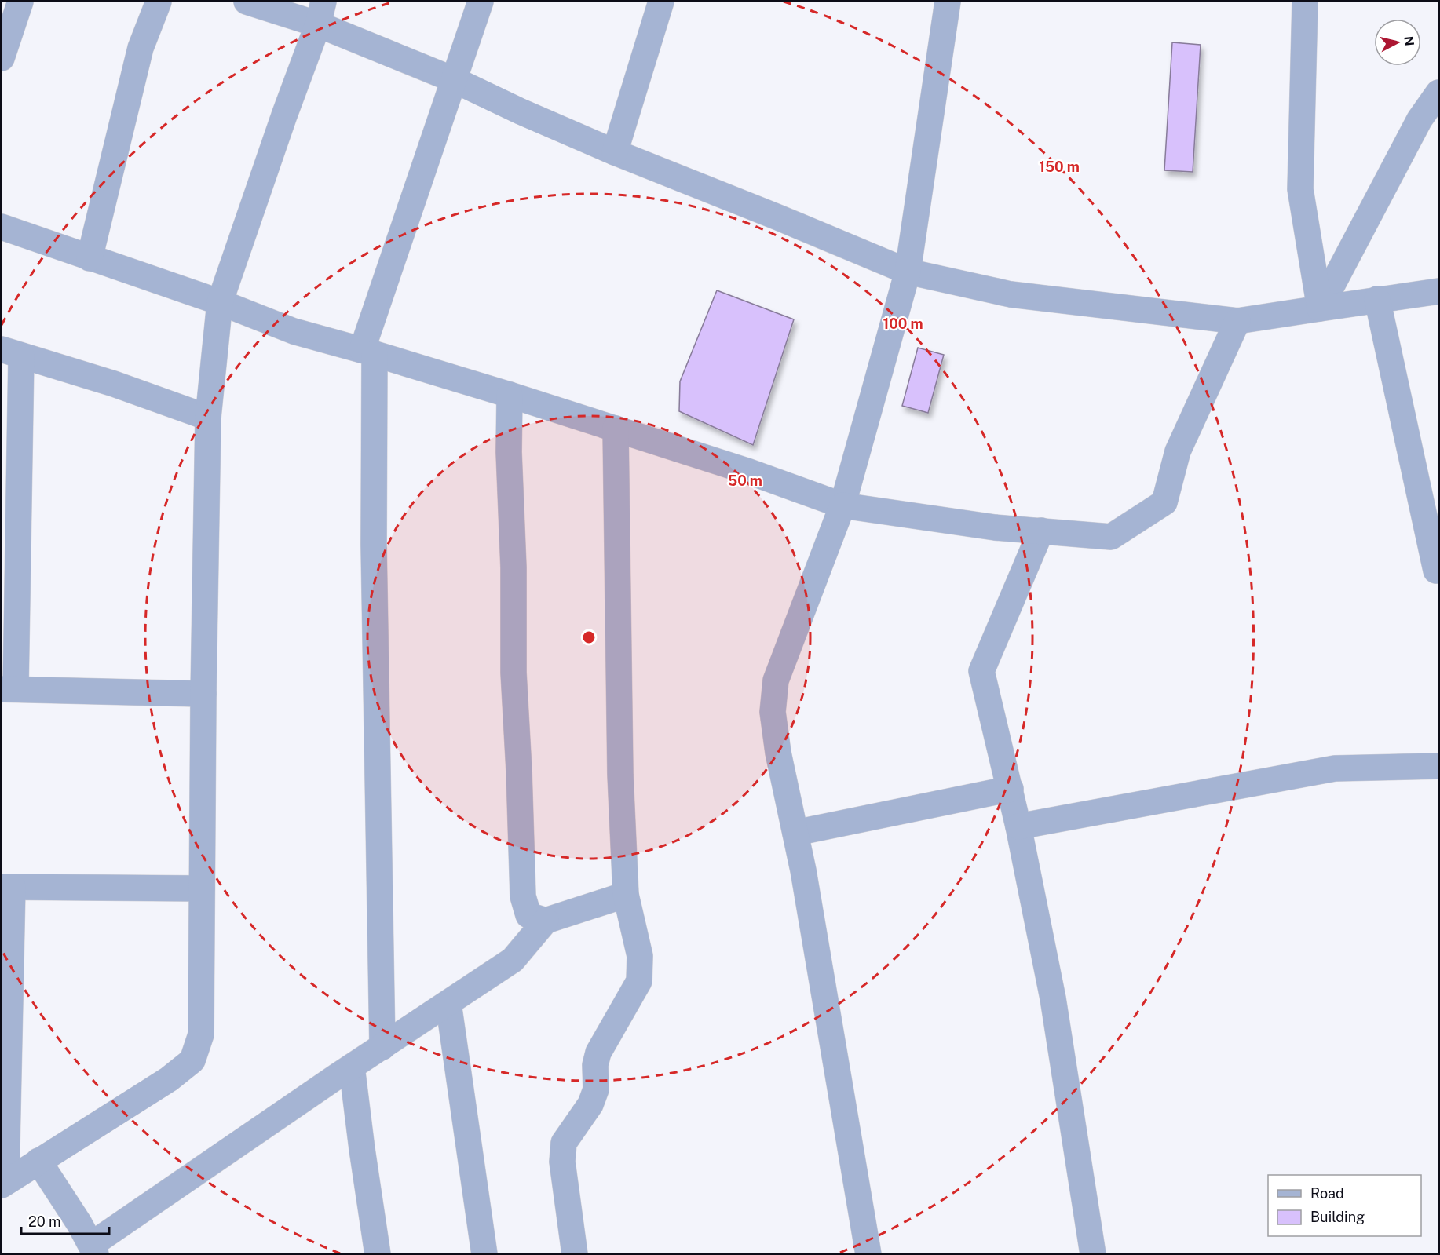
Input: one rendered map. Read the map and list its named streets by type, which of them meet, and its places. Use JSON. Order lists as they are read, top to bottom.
{
  "legend": ["Road", "Building"],
  "scale_bar": "20 m",
  "north": "right",
  "rings": ["150 m", "100 m", "50 m"]
}
